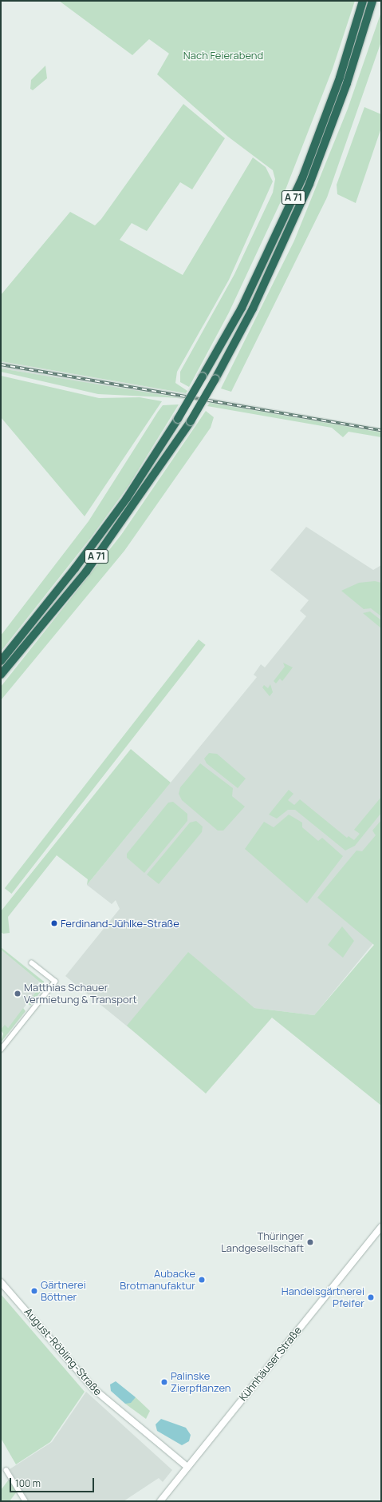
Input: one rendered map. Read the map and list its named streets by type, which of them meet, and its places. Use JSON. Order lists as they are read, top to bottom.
{
  "streets": {
    "highway": ["A 71"],
    "street": ["August-Röbling-Straße", "Kühnhäuser Straße"]
  },
  "crossings": [
    ["August-Röbling-Straße", "Kühnhäuser Straße"]
  ],
  "parks": ["Nach Feierabend"],
  "places": [
    "Ferdinand-Jühlke-Straße",
    "Matthias Schauer Vermietung & Transport",
    "Thüringer Landgesellschaft",
    "Aubacke Brotmanufaktur",
    "Gärtnerei Böttner",
    "Handelsgärtnerei Pfeifer",
    "Palinske Zierpflanzen"
  ],
  "scale_bar": "100 m"
}
